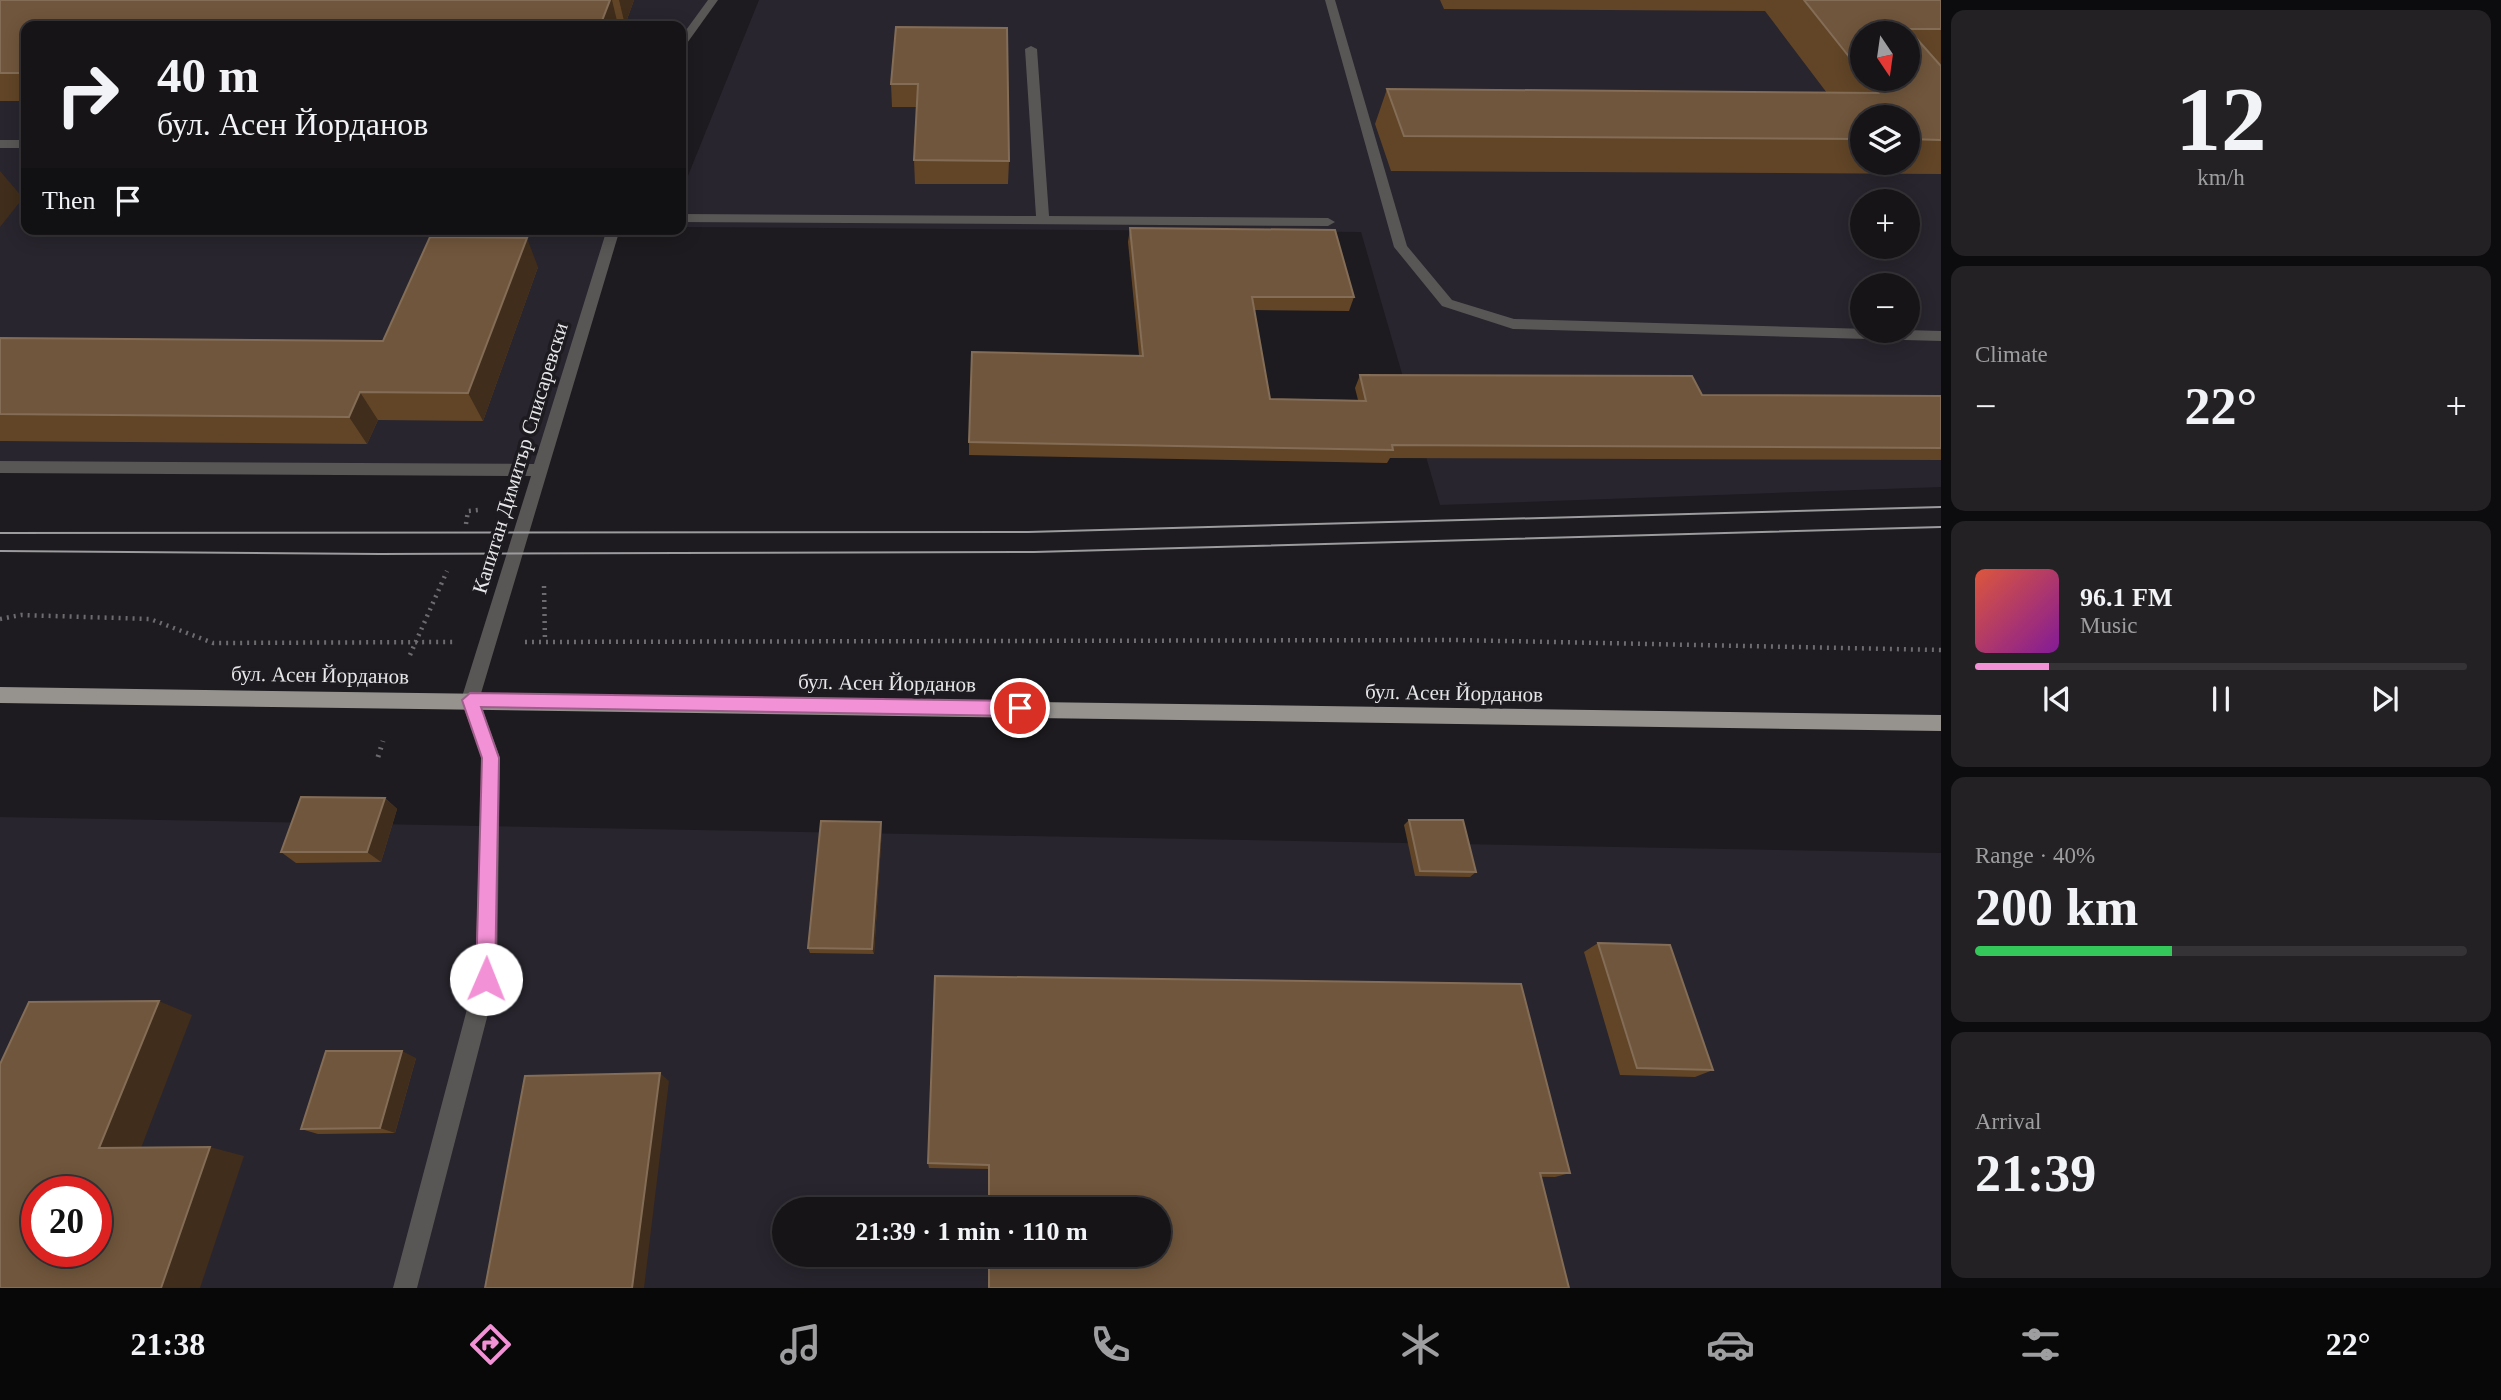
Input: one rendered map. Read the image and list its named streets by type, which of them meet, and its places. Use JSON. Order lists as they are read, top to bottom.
{
  "streets": {
    "main road": ["бул. Асен Йорданов"],
    "street": ["Капитан Димитър Списаревски"]
  },
  "crossings": [
    ["Капитан Димитър Списаревски", "бул. Асен Йорданов"]
  ],
  "north": "bottom",
  "page": {
    "tile": [
      ["12", "km/h"],
      "Climate",
      ["Range · 40%", "200 km"],
      ["Arrival", "21:39"]
    ],
    "map_buttons": ["+", "−"],
    "turn": ["40 m", "бул. Асен Йорданов"],
    "then": "Then",
    "heat": ["−", "22°", "+"],
    "song": ["96.1 FM", "Music"],
    "limit": "20",
    "trip": "21:39 · 1 min · 110 m",
    "tabs": ["21:38", "22°"]
  }
}
